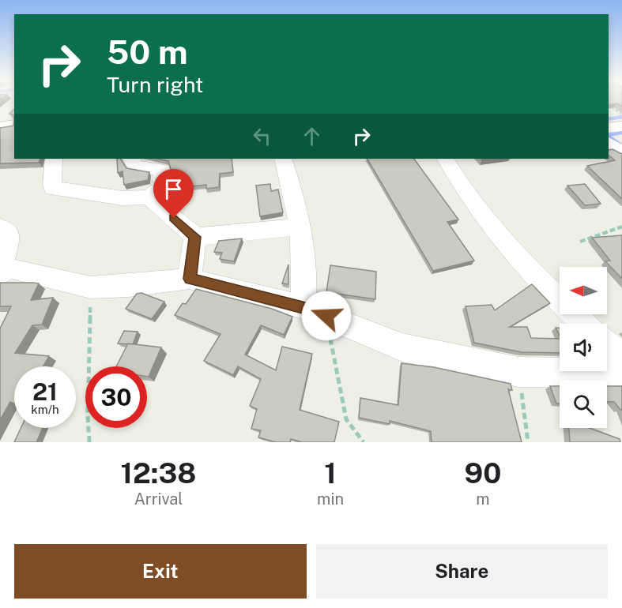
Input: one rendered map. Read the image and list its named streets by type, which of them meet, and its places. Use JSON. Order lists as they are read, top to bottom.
{
  "north": "left",
  "page": {
    "turn": ["50 m", "Turn right"],
    "speed": "21 km/h",
    "limit": "30",
    "eta": [
      "12:38",
      "Arrival",
      "1",
      "min",
      "90",
      "m"
    ],
    "buttons": ["Exit", "Share"]
  }
}
